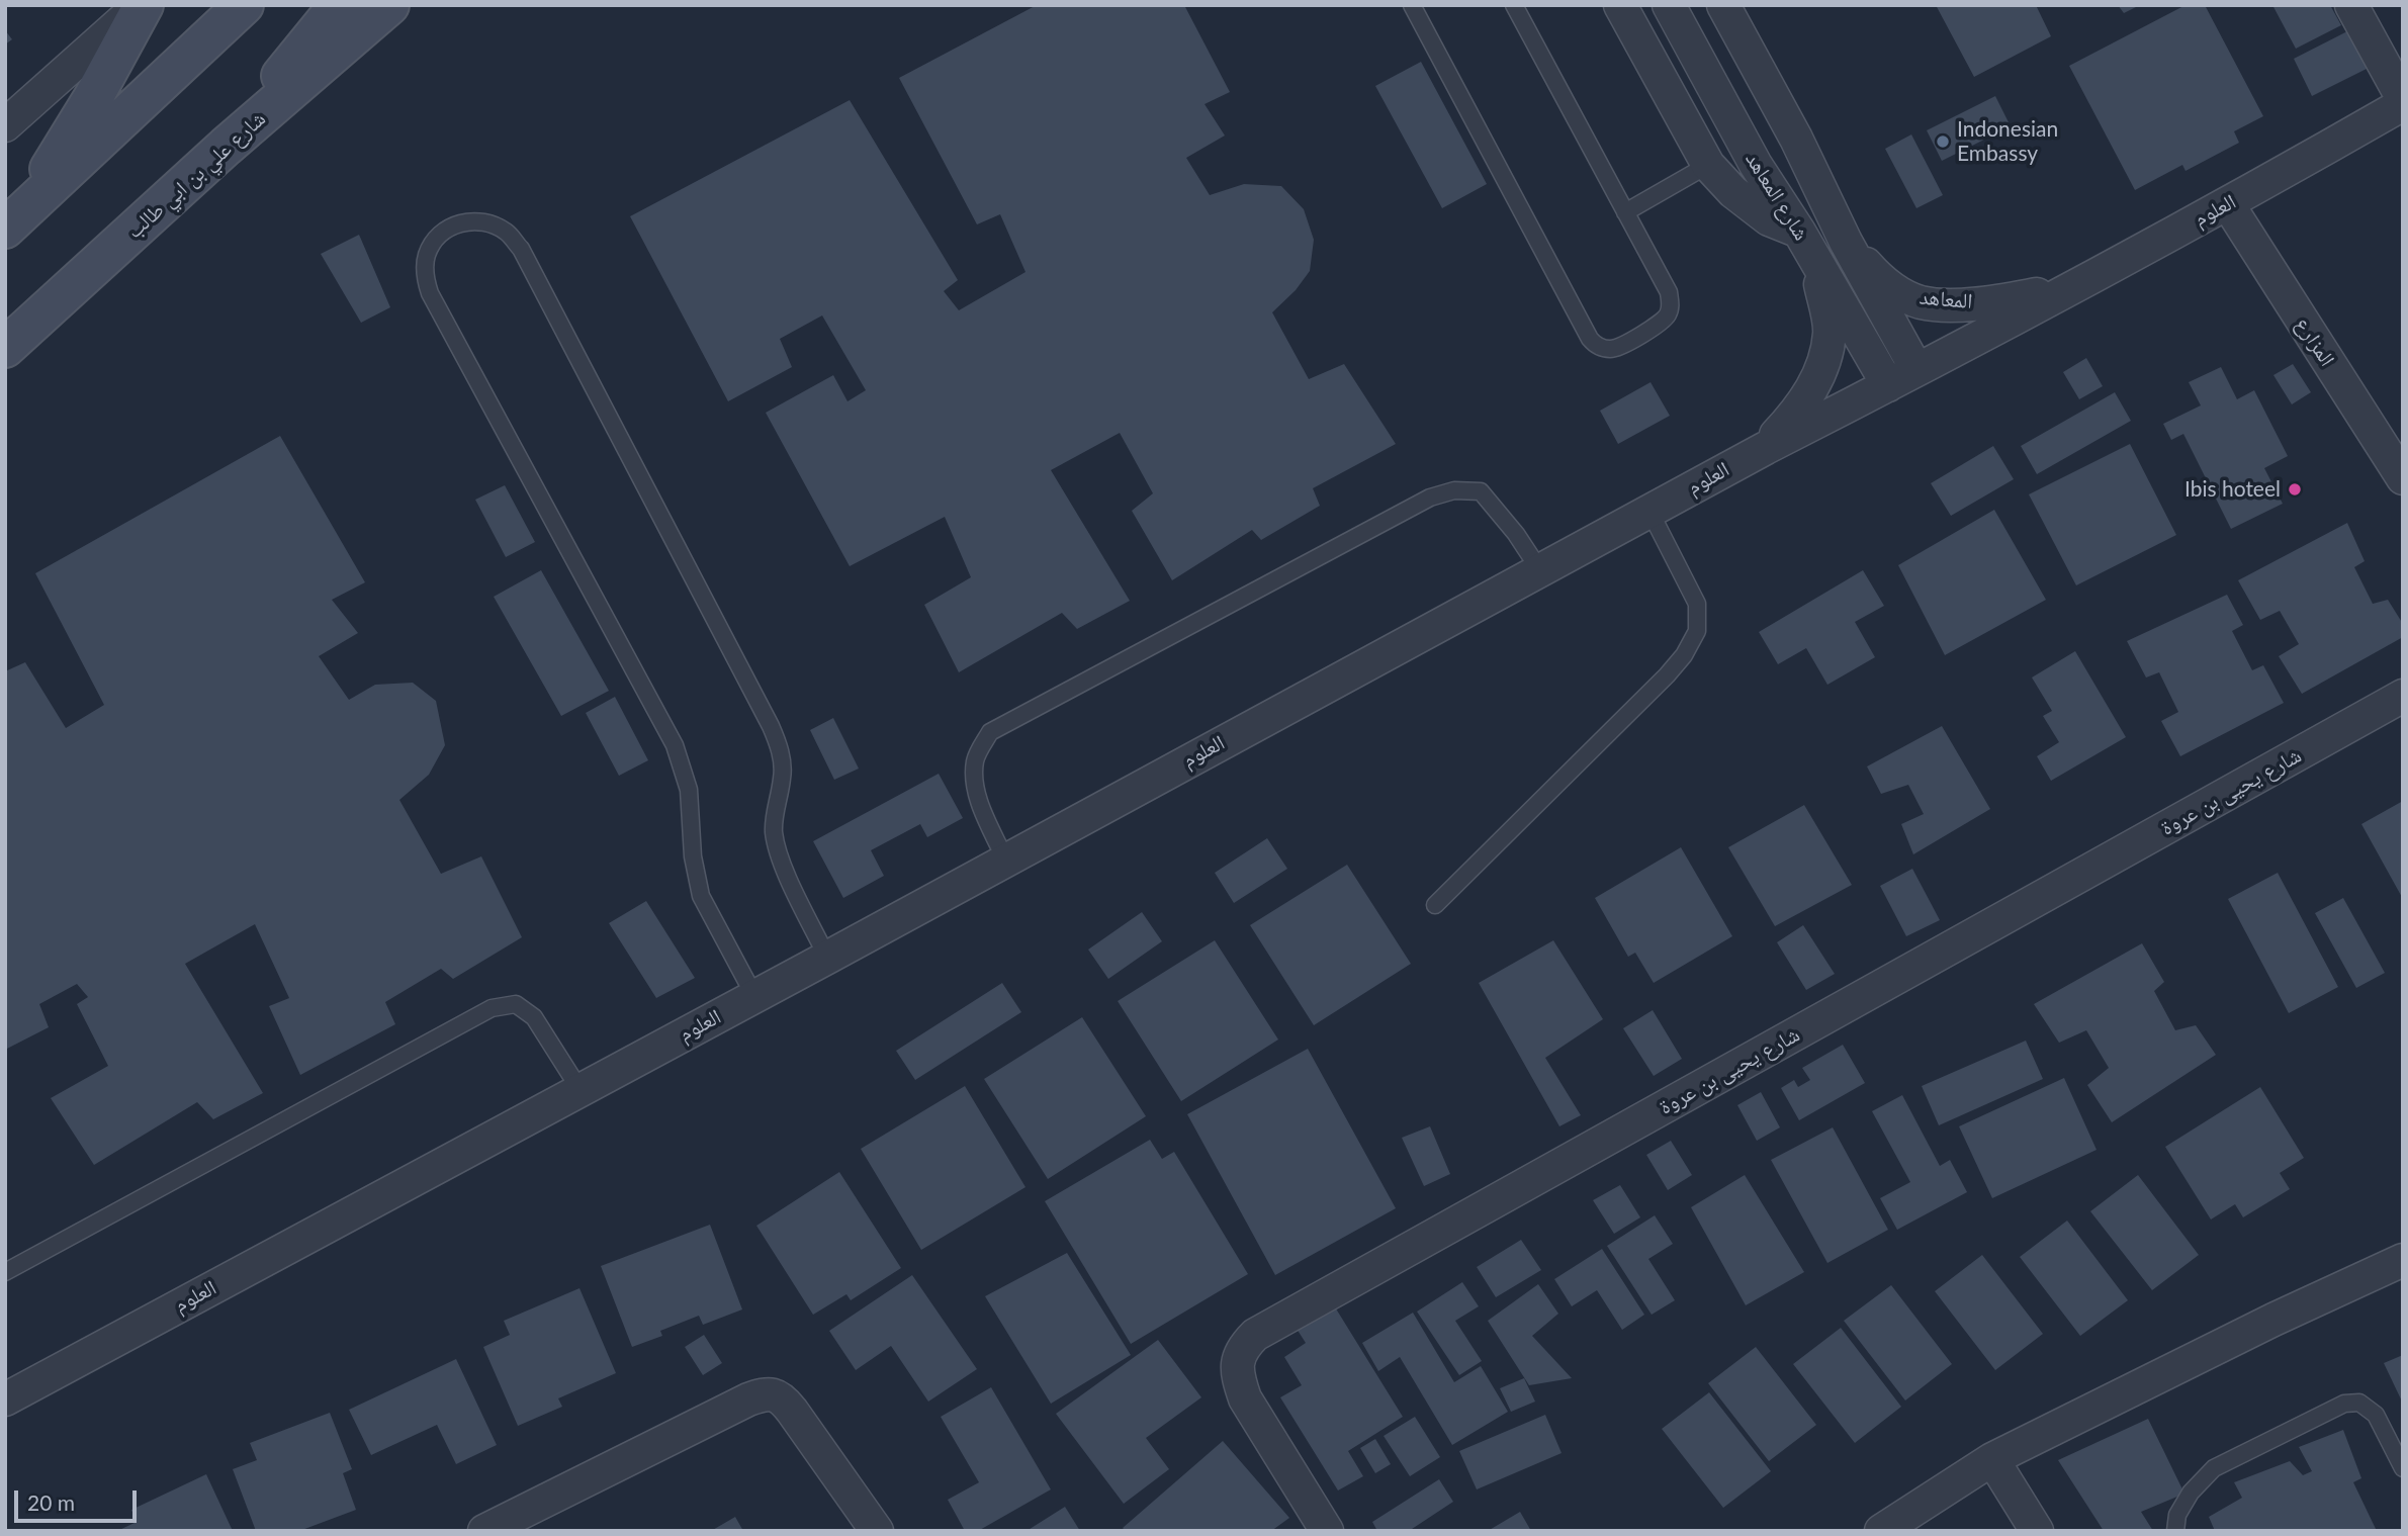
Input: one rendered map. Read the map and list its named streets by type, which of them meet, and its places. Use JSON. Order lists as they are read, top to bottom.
{
  "streets": {
    "main road": ["شارع علي بن ابي طالب"],
    "street": [
      "شارع المعاهد",
      "العلوم",
      "المعاهد",
      "المزارع",
      "شارع يحيى بن عروة"
    ]
  },
  "crossings": [
    ["شارع المعاهد", "العلوم"],
    ["شارع المعاهد", "المعاهد"],
    ["العلوم", "المعاهد"],
    ["العلوم", "المزارع"]
  ],
  "places": ["Indonesian Embassy", "Ibis hoteel"],
  "scale_bar": "20 m"
}
